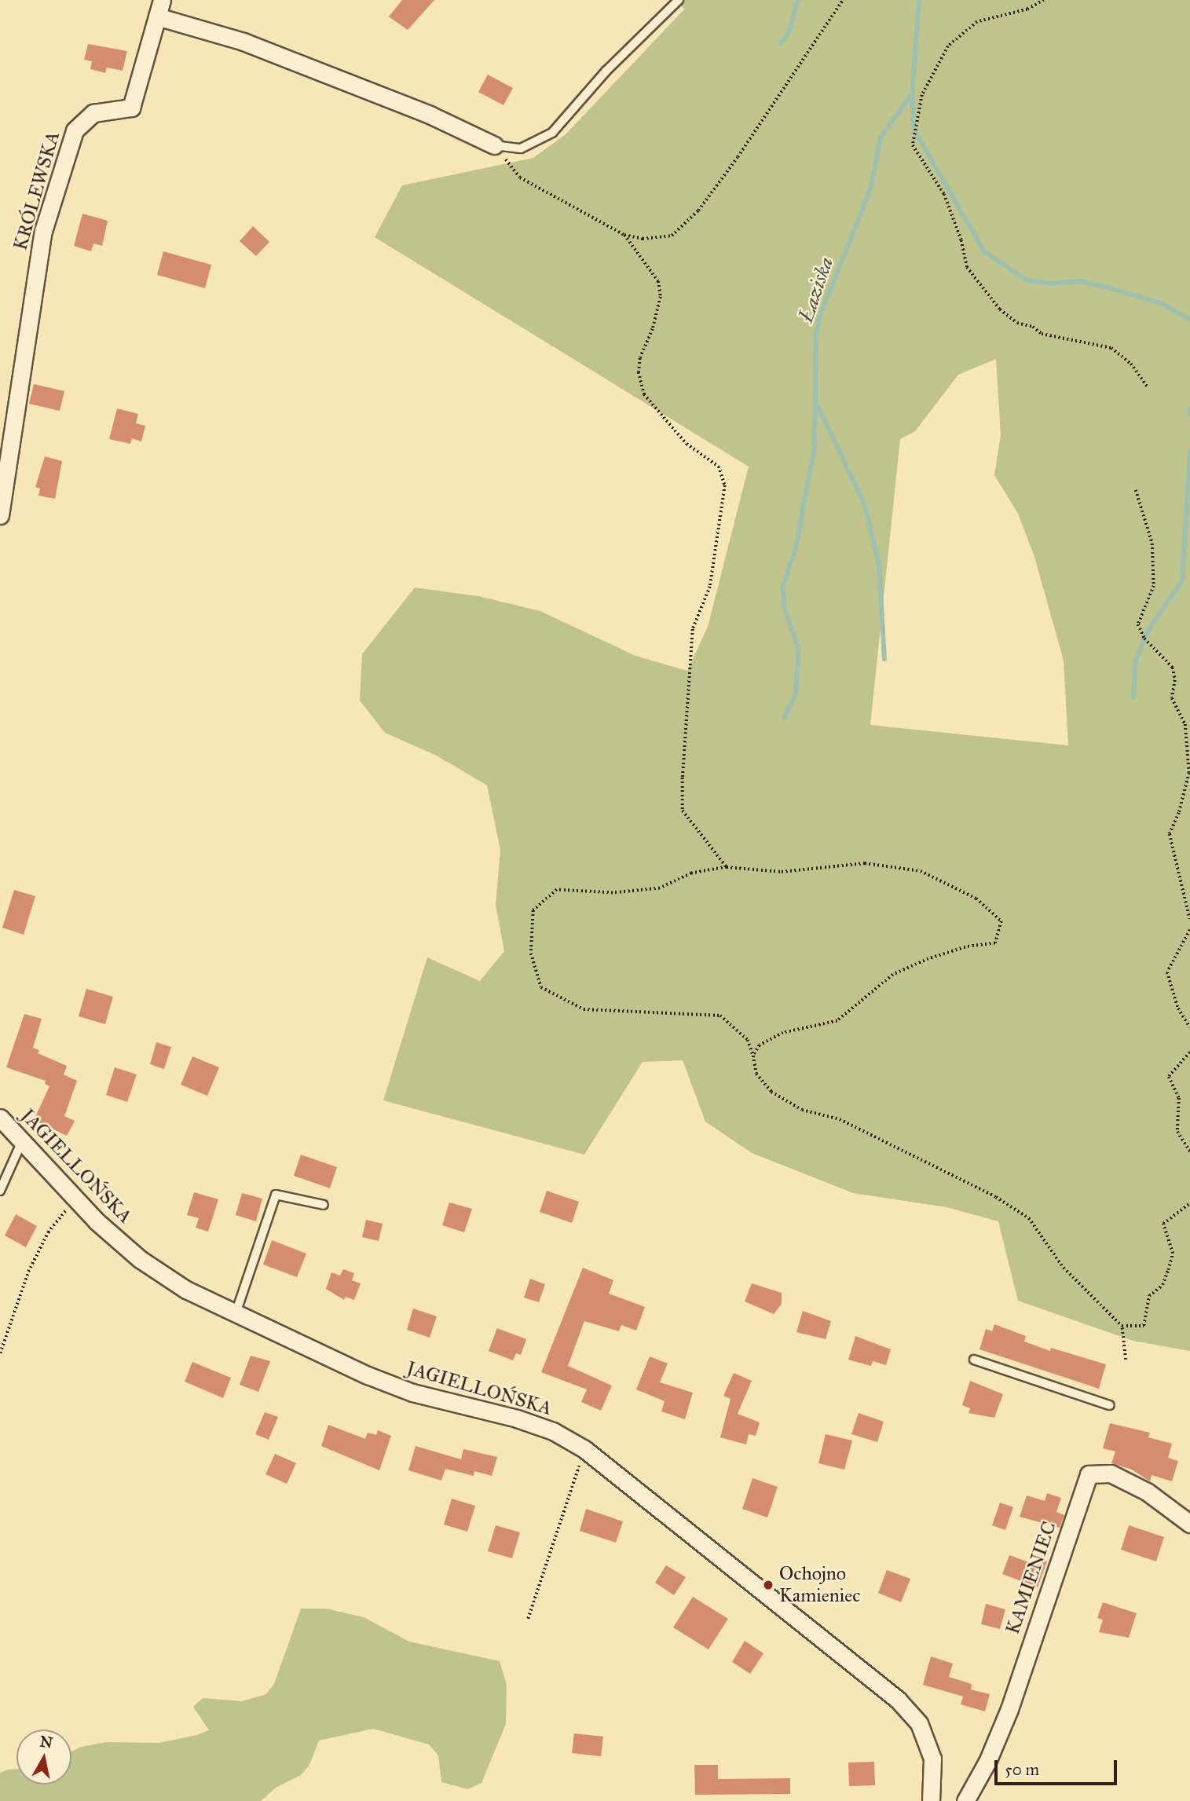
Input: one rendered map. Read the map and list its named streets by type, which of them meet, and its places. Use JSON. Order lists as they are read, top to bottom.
{
  "streets": {
    "street": ["KRÓLEWSKA", "JAGIELLOŃSKA", "KAMIENIEC"]
  },
  "water": ["Łaziska"],
  "places": ["Ochojno Kamieniec"],
  "scale_bar": "50 m",
  "north": "top"
}
